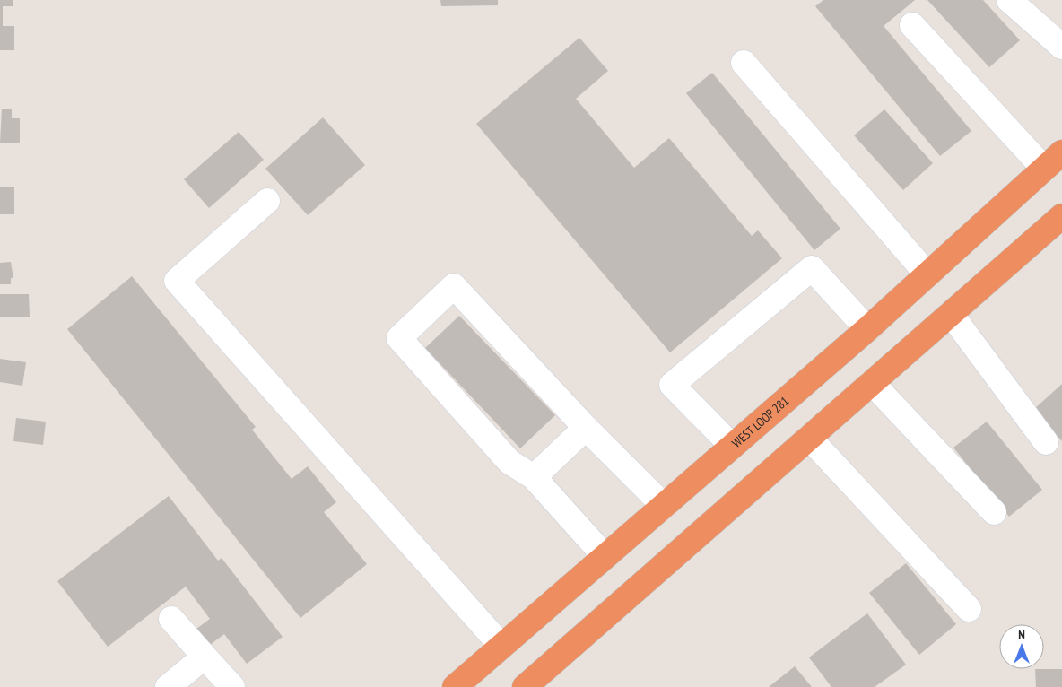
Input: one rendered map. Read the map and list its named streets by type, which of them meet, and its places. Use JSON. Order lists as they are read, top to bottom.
{
  "streets": {
    "highway": ["WEST LOOP 281"]
  },
  "north": "top"
}
